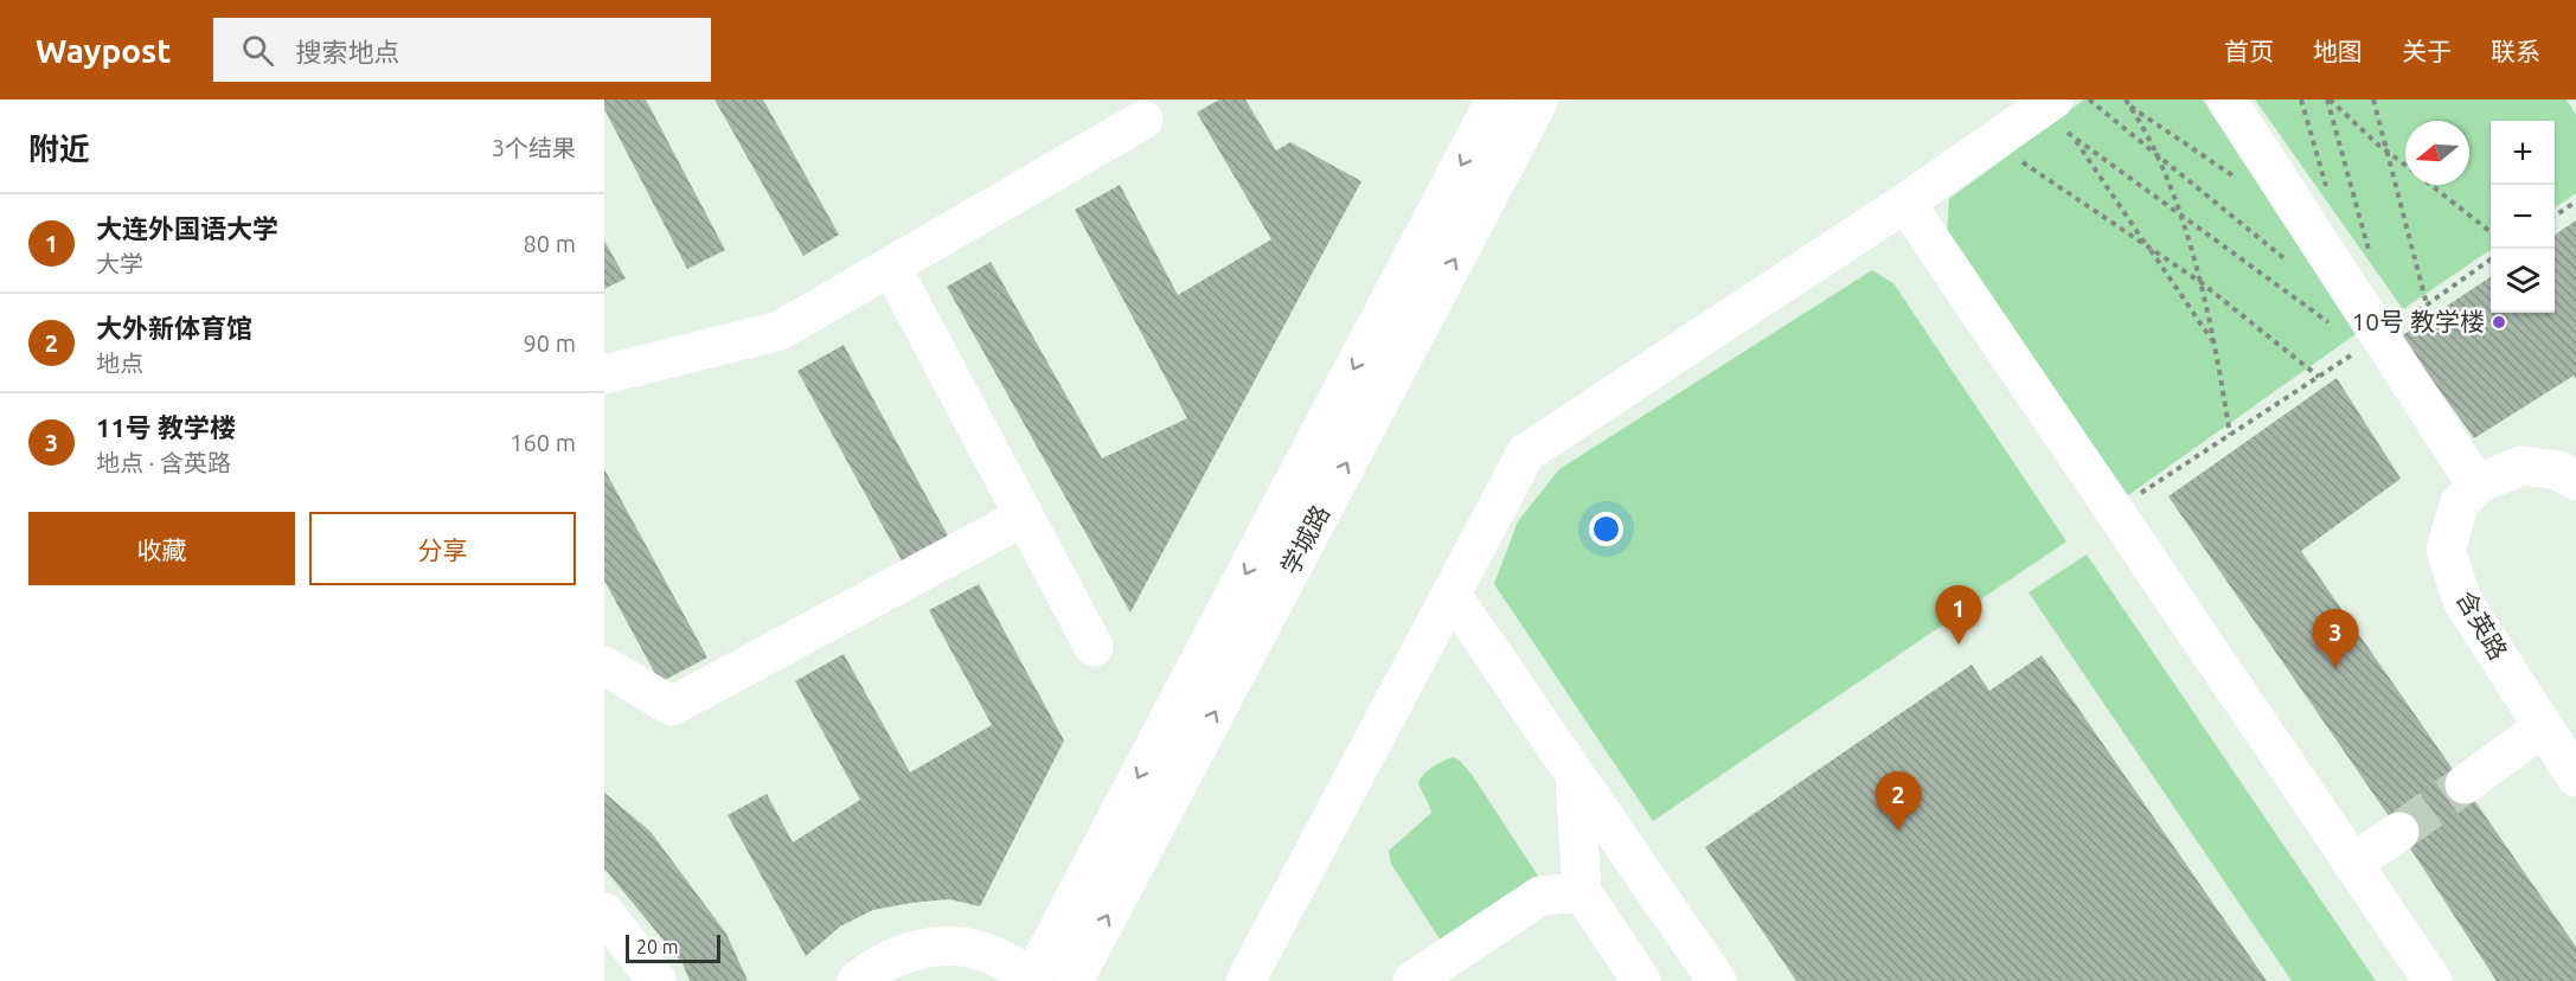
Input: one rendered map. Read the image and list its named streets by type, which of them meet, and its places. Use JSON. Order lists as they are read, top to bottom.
{
  "streets": {
    "street": ["学城路", "含英路"]
  },
  "places": ["10号 教学楼"],
  "scale_bar": "20 m",
  "north": "left",
  "page": {
    "header": "Waypost",
    "search": "搜索地点",
    "nav": [
      "首页",
      "地图",
      "关于",
      "联系"
    ],
    "heading": ["附近", "3个结果"],
    "map_buttons": ["+", "−"],
    "list": [
      {
        "mark": "1",
        "name": "大连外国语大学",
        "note": "大学",
        "value": "80 m"
      },
      {
        "mark": "2",
        "name": "大外新体育馆",
        "note": "地点",
        "value": "90 m"
      },
      {
        "mark": "3",
        "name": "11号 教学楼",
        "note": "地点 · 含英路",
        "value": "160 m"
      }
    ],
    "buttons": ["收藏", "分享"],
    "pins": ["1", "3", "2"],
    "scale": "20 m"
  }
}
